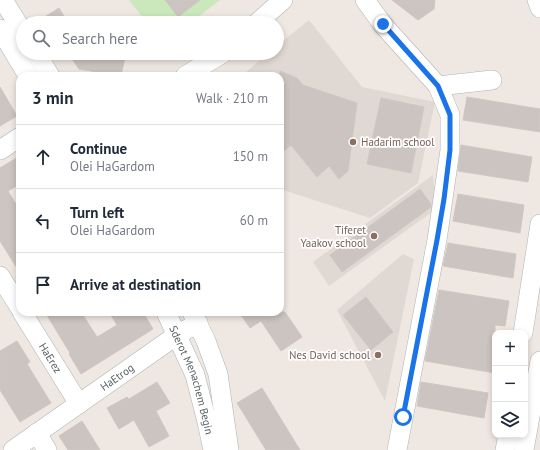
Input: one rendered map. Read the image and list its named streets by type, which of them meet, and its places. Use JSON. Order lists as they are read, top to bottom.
{
  "streets": {
    "street": ["HaErez", "HaEtrog", "Sderot Menachem Begin"]
  },
  "crossings": [
    ["HaErez", "HaEtrog"],
    ["HaEtrog", "Sderot Menachem Begin"]
  ],
  "places": ["Hadarim school", "Tiferet Yaakov school", "Nes David school"],
  "page": {
    "search": "Search here",
    "heading": ["3 min", "Walk · 210 m"],
    "list": [
      ["Continue", "Olei HaGardom", "150 m"],
      ["Turn left", "Olei HaGardom", "60 m"],
      "Arrive at destination"
    ],
    "map_buttons": ["+", "−"]
  }
}
